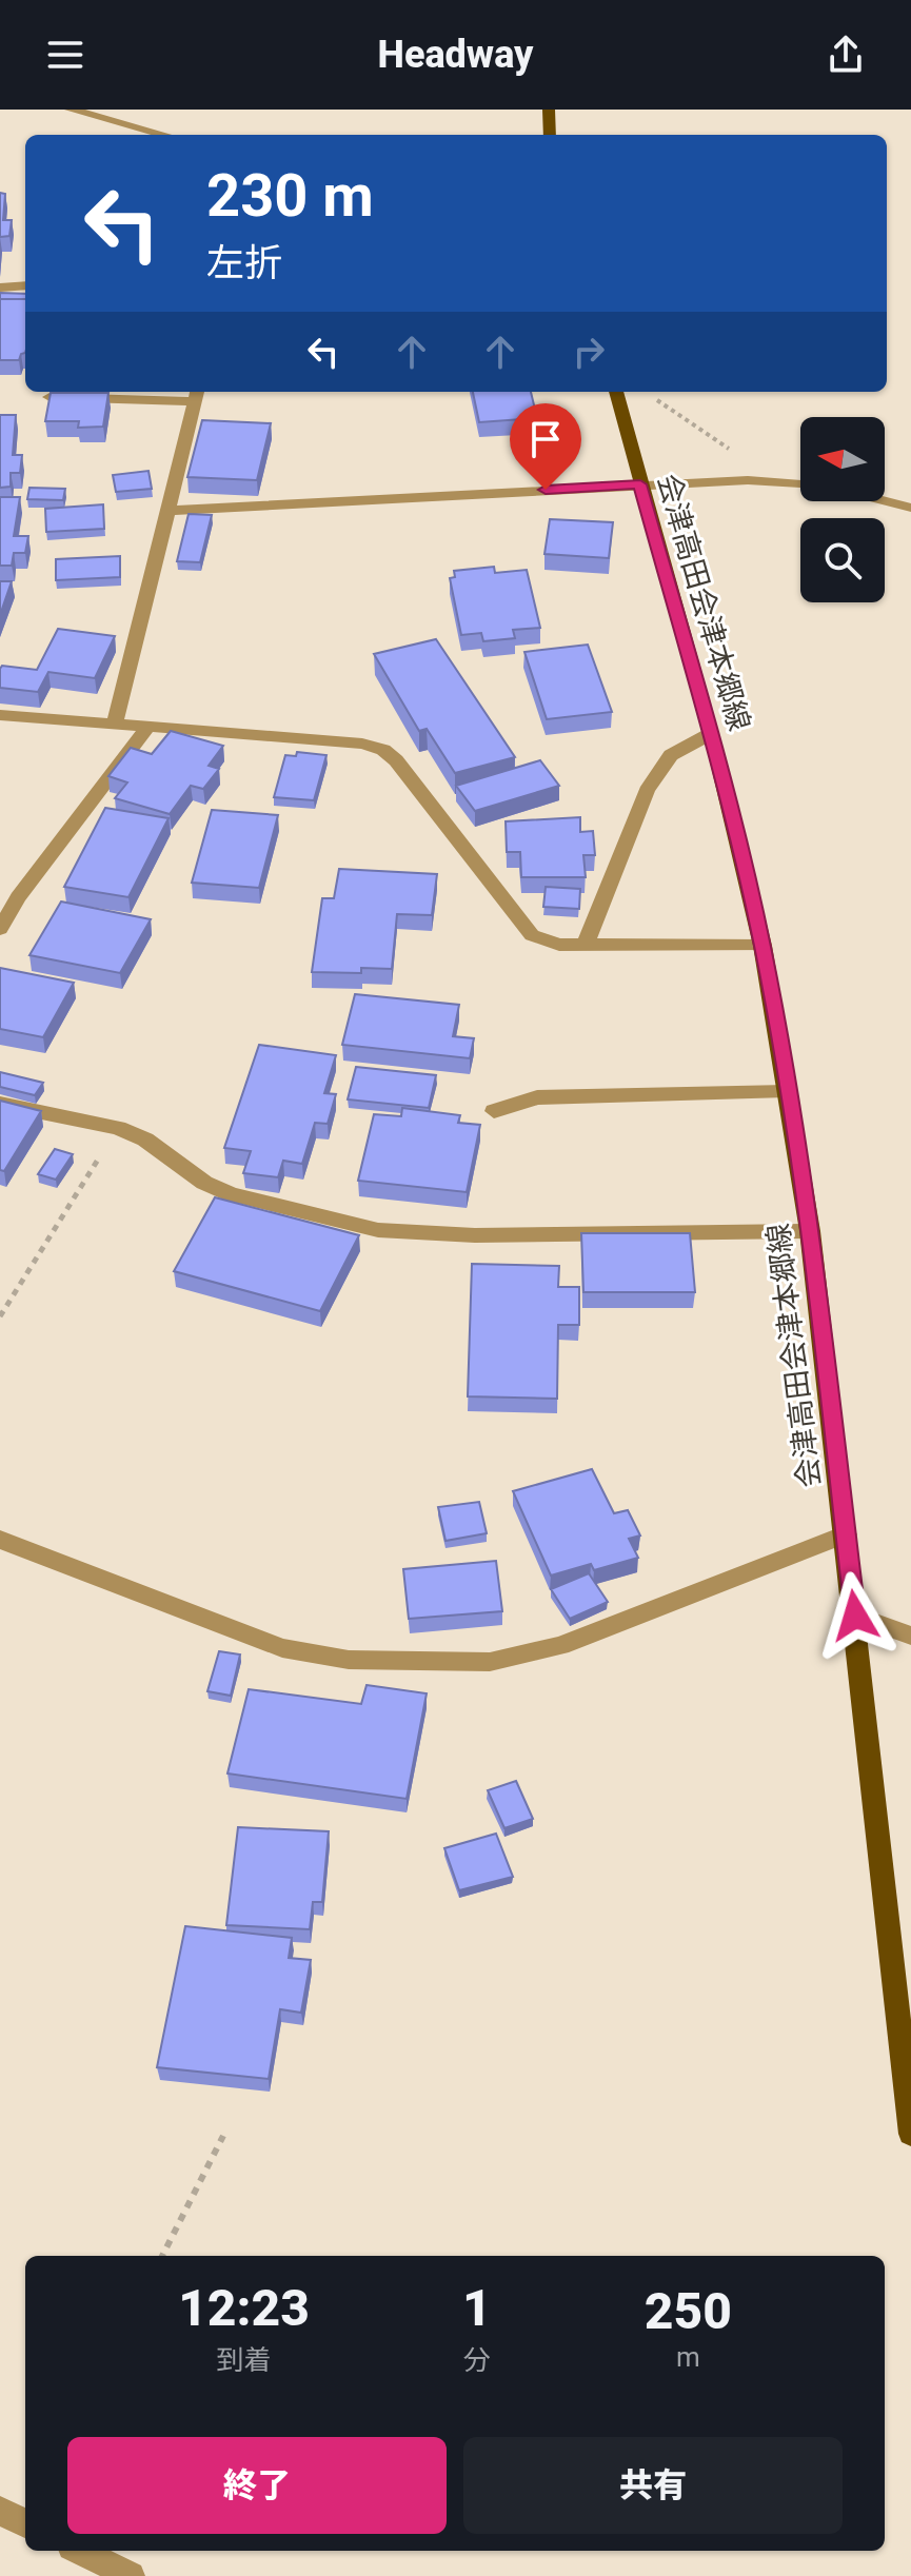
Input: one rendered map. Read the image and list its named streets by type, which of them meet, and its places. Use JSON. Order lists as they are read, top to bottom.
{
  "streets": {
    "main road": ["会津高田会津本郷線"]
  },
  "north": "left",
  "page": {
    "header": "Headway",
    "turn": ["230 m", "左折"],
    "eta": [
      "12:23",
      "到着",
      "1",
      "分",
      "250",
      "m"
    ],
    "buttons": ["終了", "共有"]
  }
}
